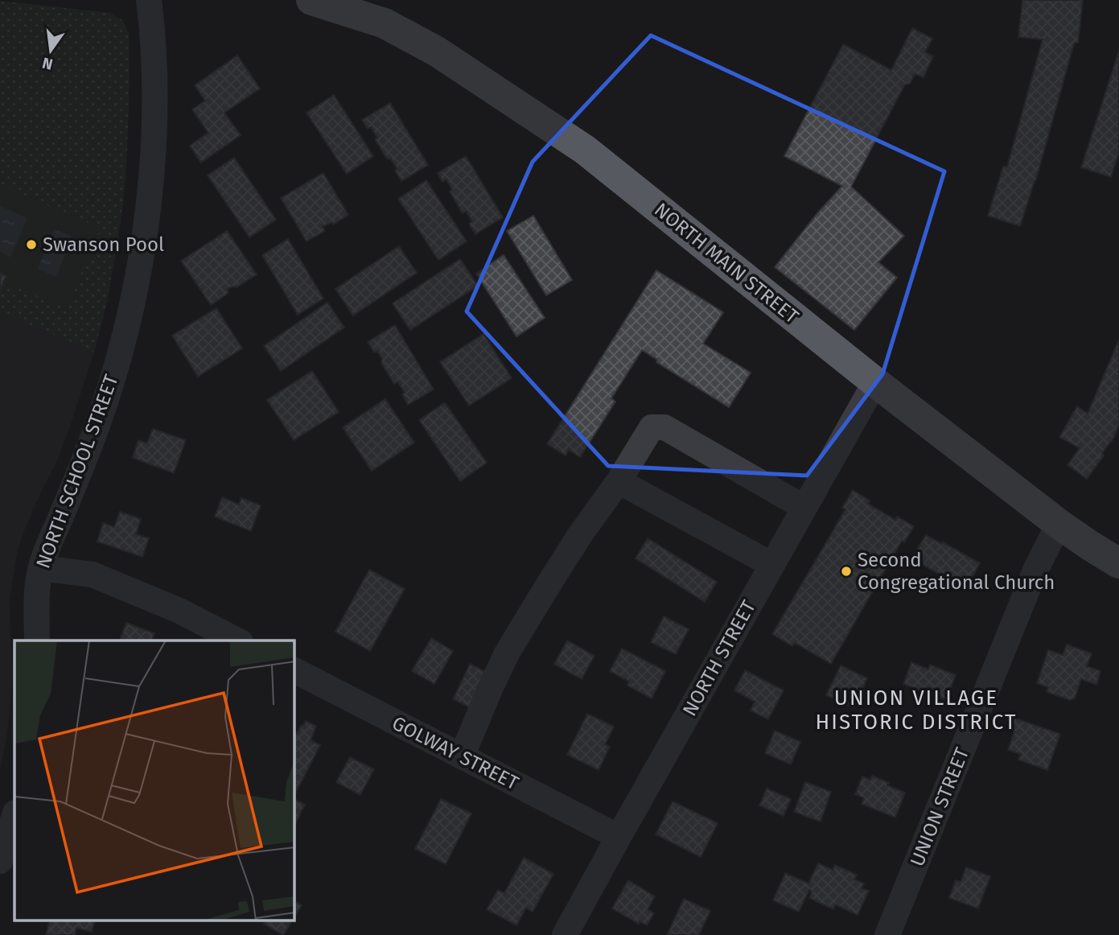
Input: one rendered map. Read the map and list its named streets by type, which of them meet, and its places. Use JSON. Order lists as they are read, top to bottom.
{
  "streets": {
    "main road": ["NORTH MAIN STREET"],
    "street": [
      "NORTH SCHOOL STREET",
      "NORTH STREET",
      "GOLWAY STREET",
      "UNION STREET"
    ]
  },
  "crossings": [
    ["NORTH MAIN STREET", "NORTH STREET"],
    ["NORTH MAIN STREET", "UNION STREET"],
    ["NORTH STREET", "GOLWAY STREET"]
  ],
  "districts": ["UNION VILLAGE HISTORIC DISTRICT"],
  "places": ["Swanson Pool", "Second Congregational Church"],
  "north": "bottom"
}
